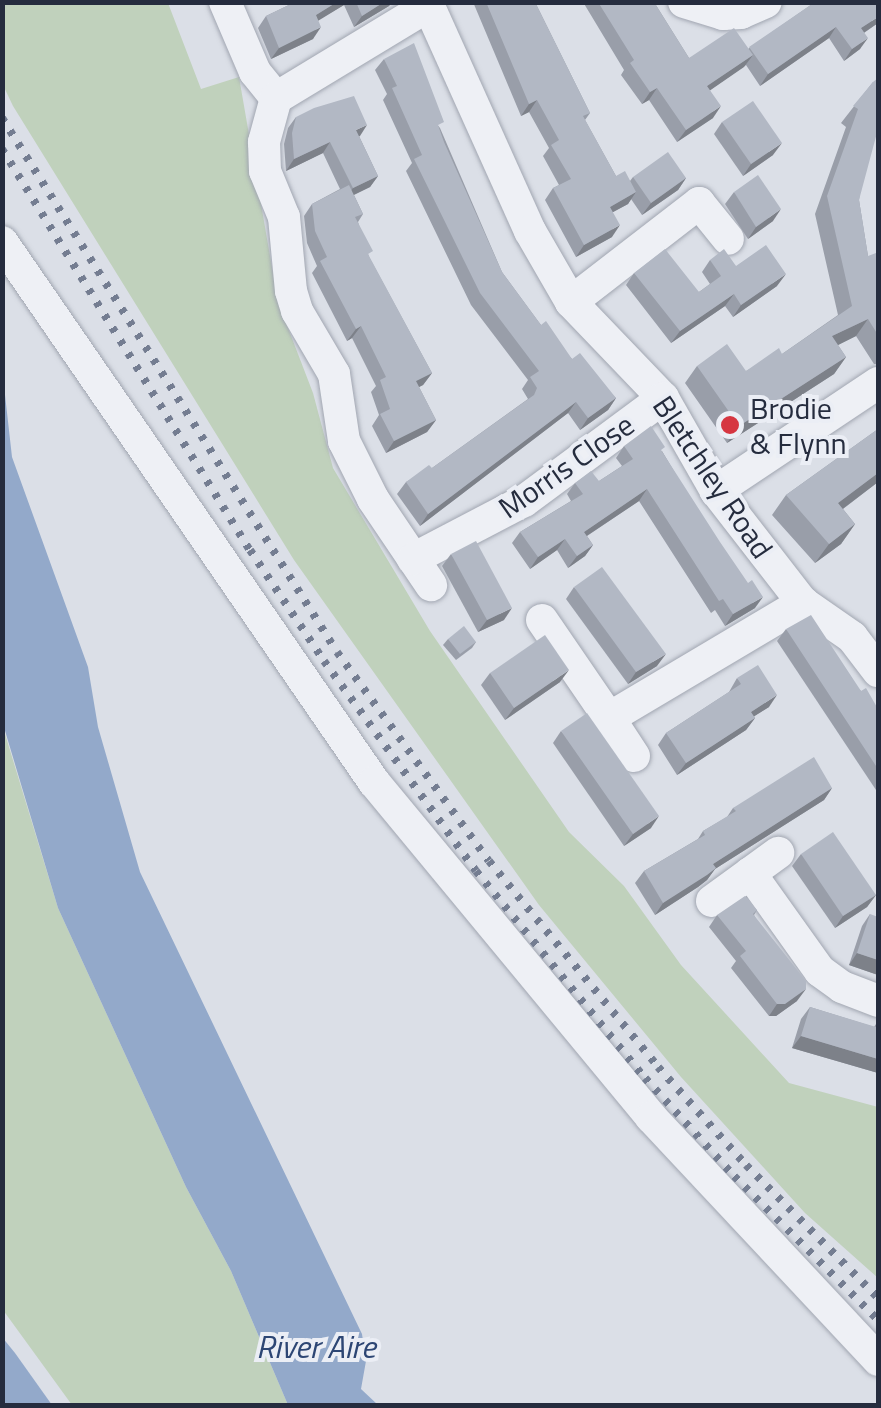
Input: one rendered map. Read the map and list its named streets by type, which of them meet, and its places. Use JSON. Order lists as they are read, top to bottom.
{
  "streets": {
    "street": ["Morris Close", "Bletchley Road"]
  },
  "crossings": [
    ["Morris Close", "Bletchley Road"]
  ],
  "water": ["River Aire"],
  "places": ["Brodie & Flynn"]
}
